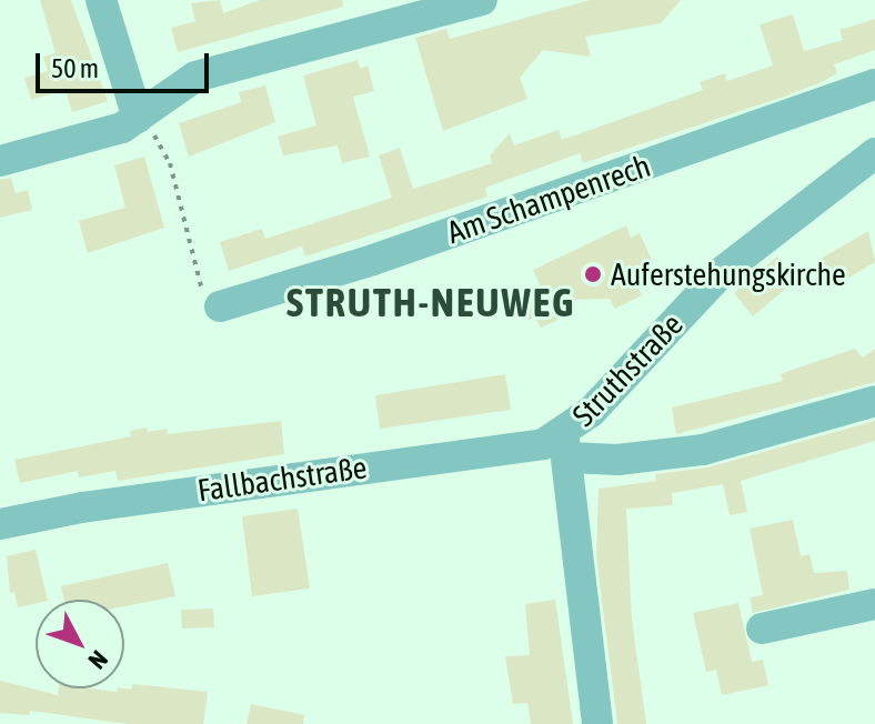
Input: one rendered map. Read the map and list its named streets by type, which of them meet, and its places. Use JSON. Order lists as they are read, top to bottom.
{
  "streets": {
    "street": ["Am Schampenrech", "Struthstraße", "Fallbachstraße"]
  },
  "crossings": [
    ["Struthstraße", "Fallbachstraße"]
  ],
  "districts": ["STRUTH-NEUWEG"],
  "places": ["Auferstehungskirche"],
  "scale_bar": "50 m",
  "north": "bottom right"
}
